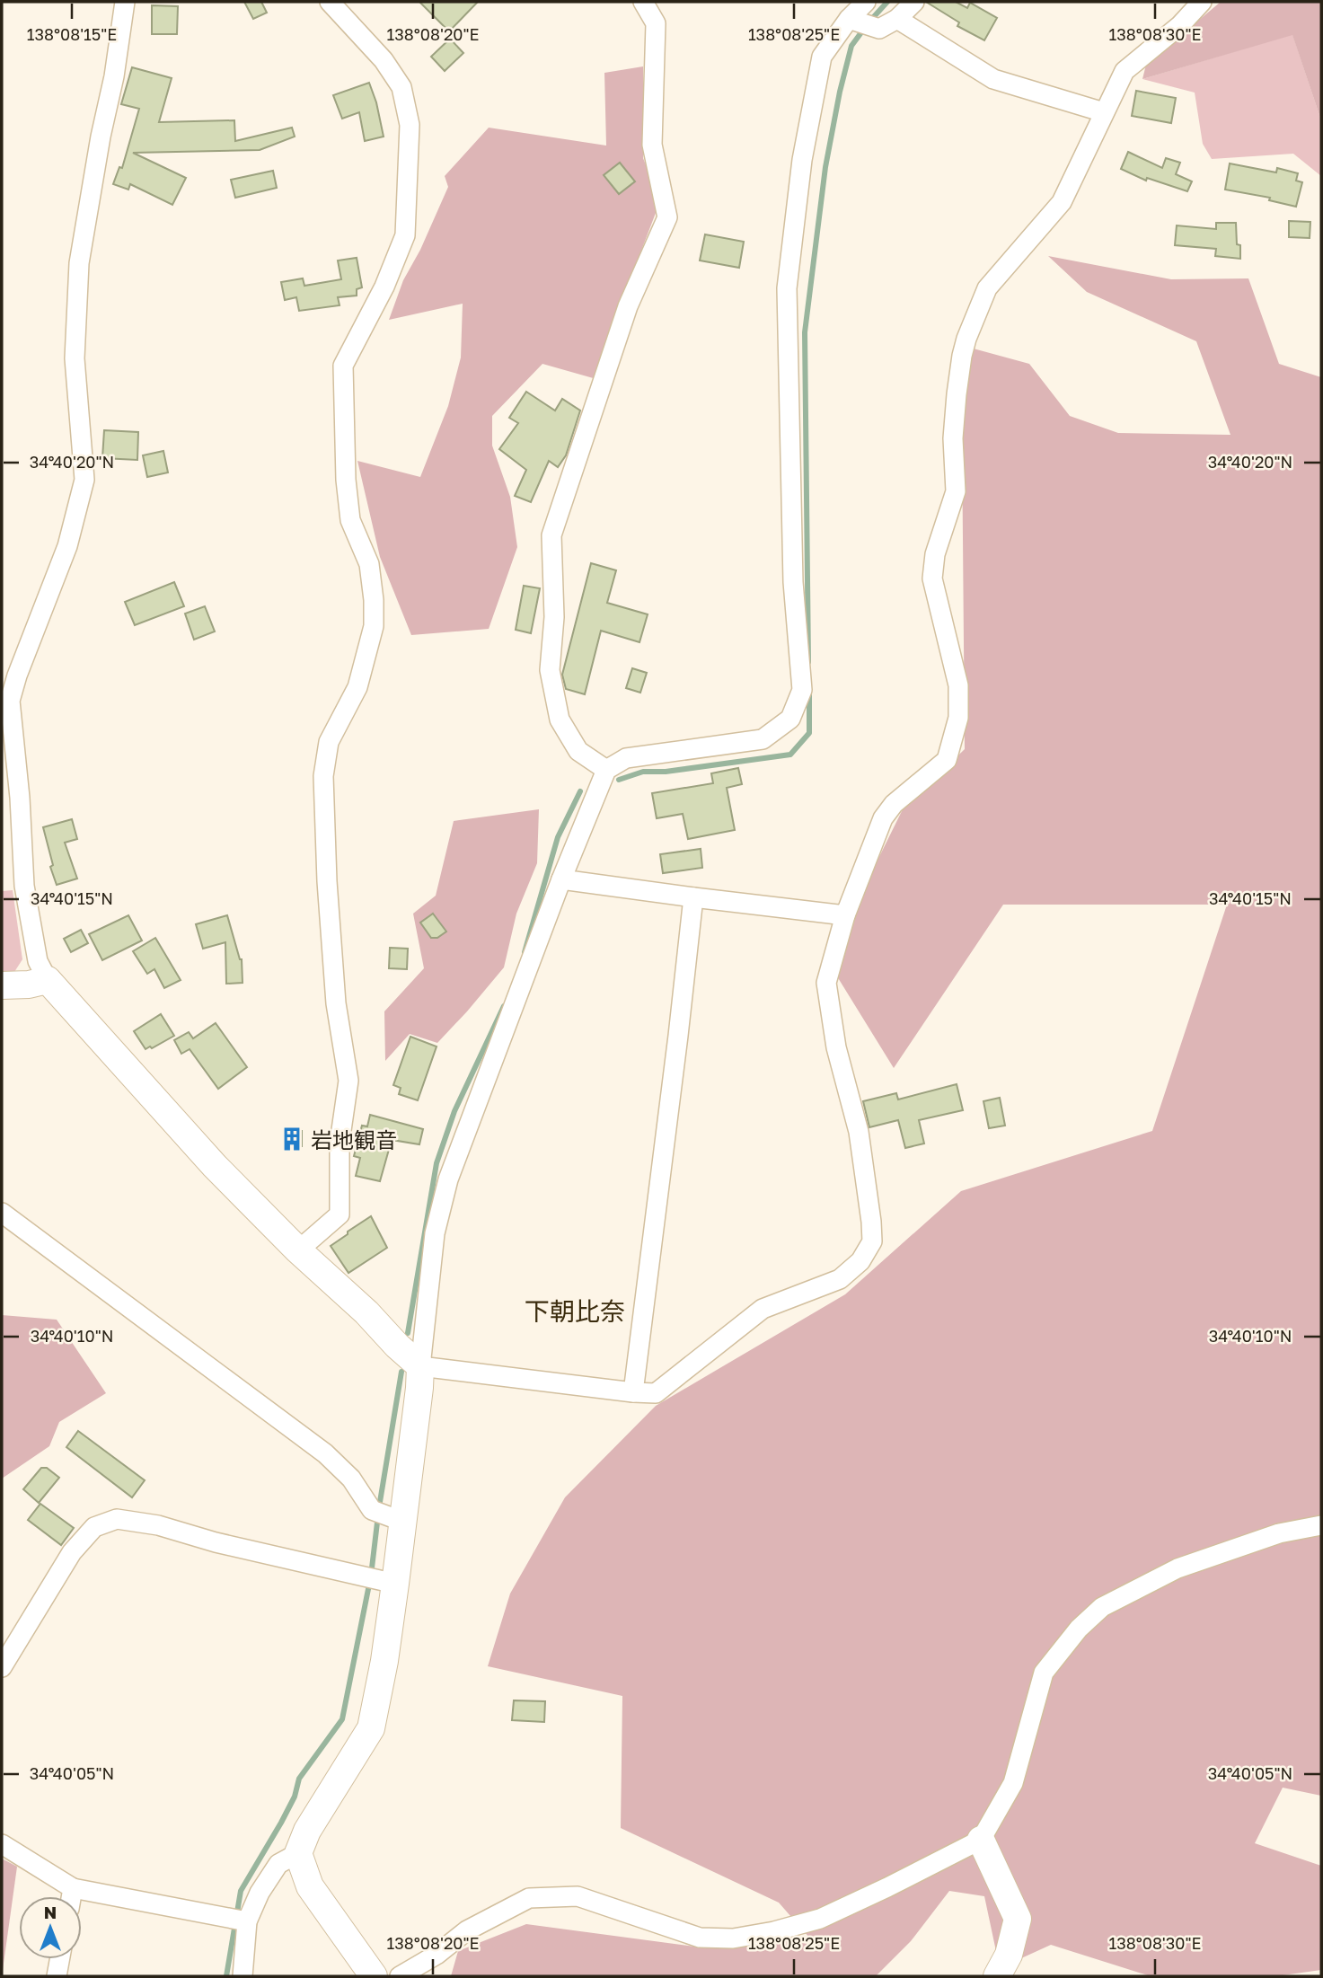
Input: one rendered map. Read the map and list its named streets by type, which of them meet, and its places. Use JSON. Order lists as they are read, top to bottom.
{
  "districts": ["下朝比奈"],
  "places": {
    "building": ["岩地観音"]
  },
  "north": "top",
  "coordinates": [
    "138°08'15\"E",
    "138°08'20\"E",
    "138°08'25\"E",
    "138°08'30\"E",
    "34°40'20\"N",
    "34°40'15\"N",
    "34°40'10\"N",
    "34°40'05\"N"
  ]
}
